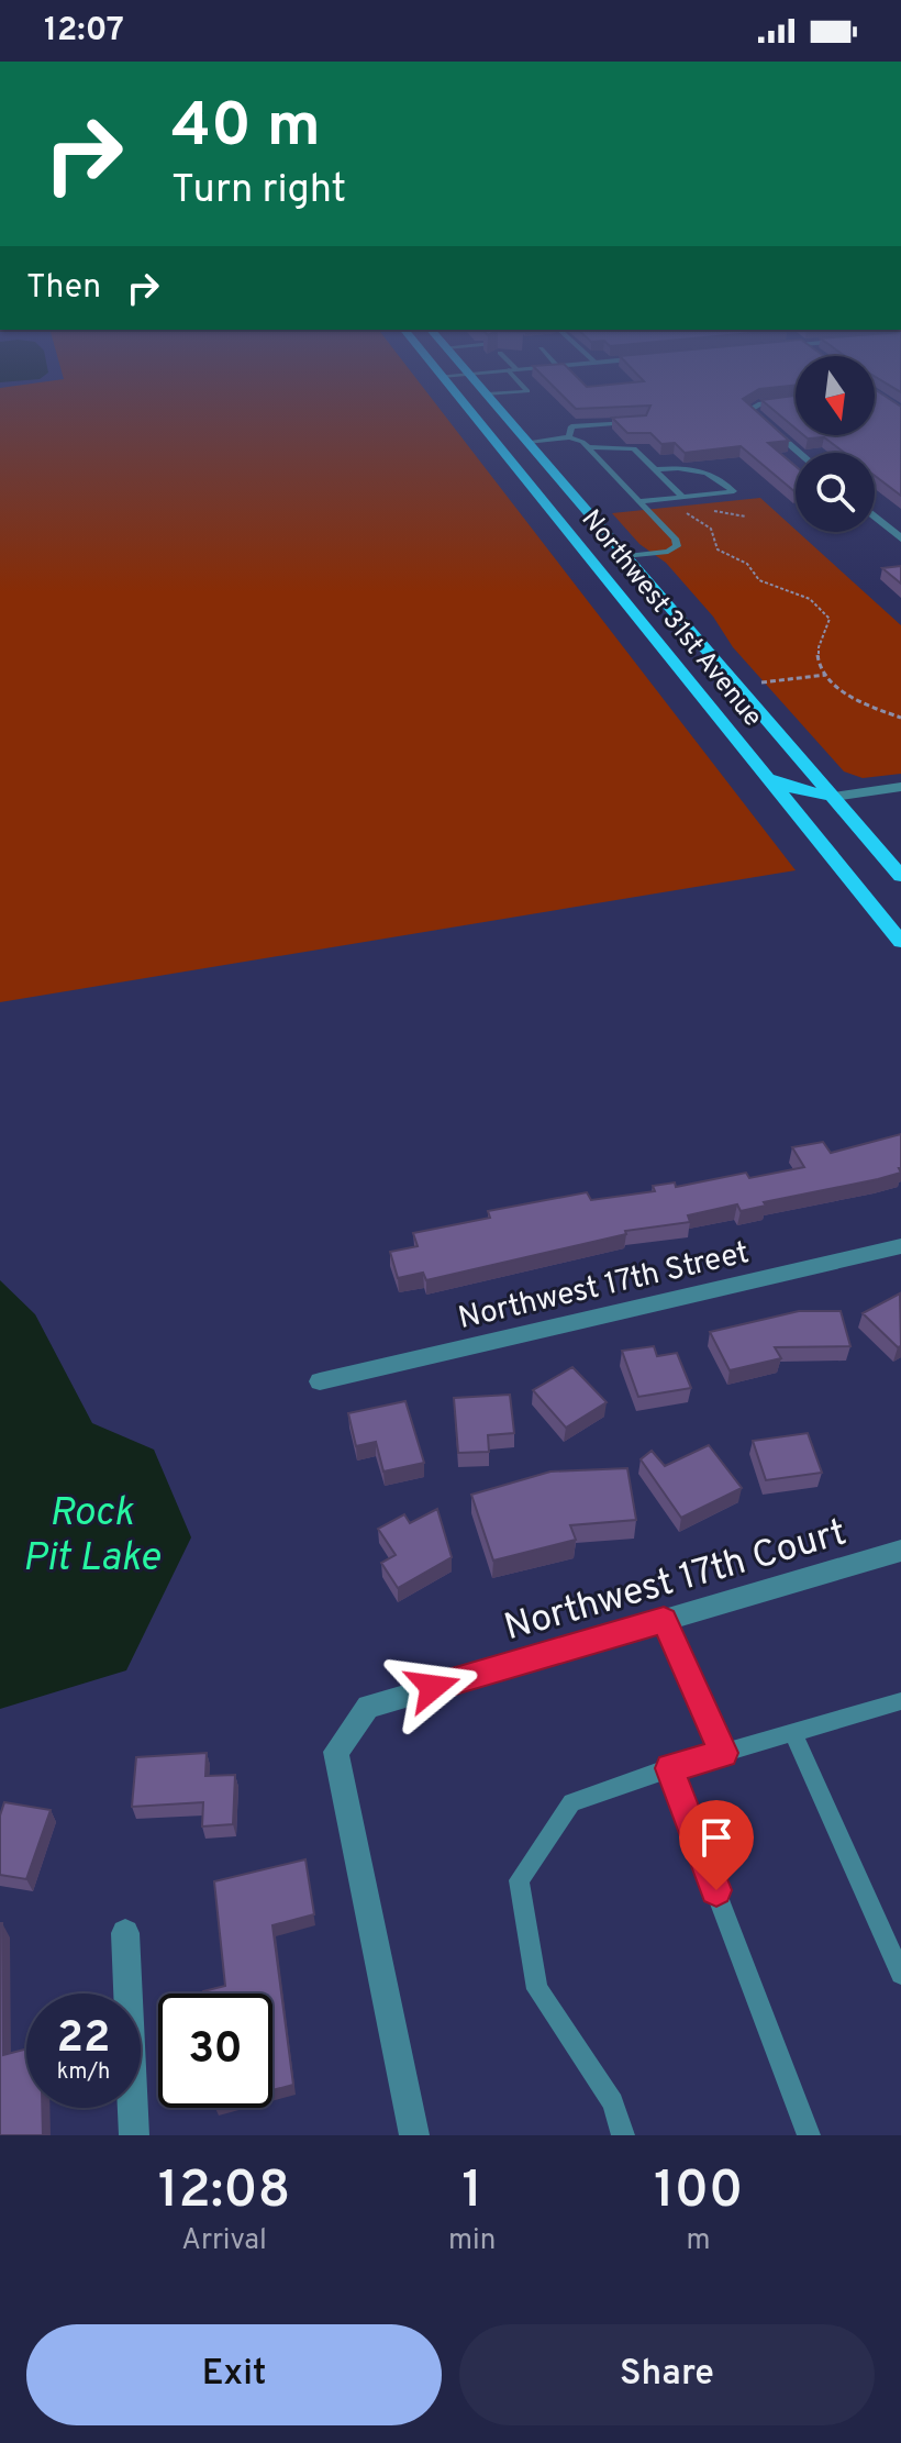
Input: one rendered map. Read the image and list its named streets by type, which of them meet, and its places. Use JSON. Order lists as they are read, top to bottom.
{
  "streets": {
    "main road": ["Northwest 31st Avenue"],
    "street": ["Northwest 17th Street", "Northwest 17th Court"]
  },
  "water": ["Rock Pit Lake"],
  "north": "bottom",
  "page": {
    "status": "12:07",
    "turn": ["40 m", "Turn right"],
    "then": "Then",
    "speed": "22 km/h",
    "limit": "30",
    "eta": [
      "12:08",
      "Arrival",
      "1",
      "min",
      "100",
      "m"
    ],
    "buttons": ["Exit", "Share"]
  }
}
